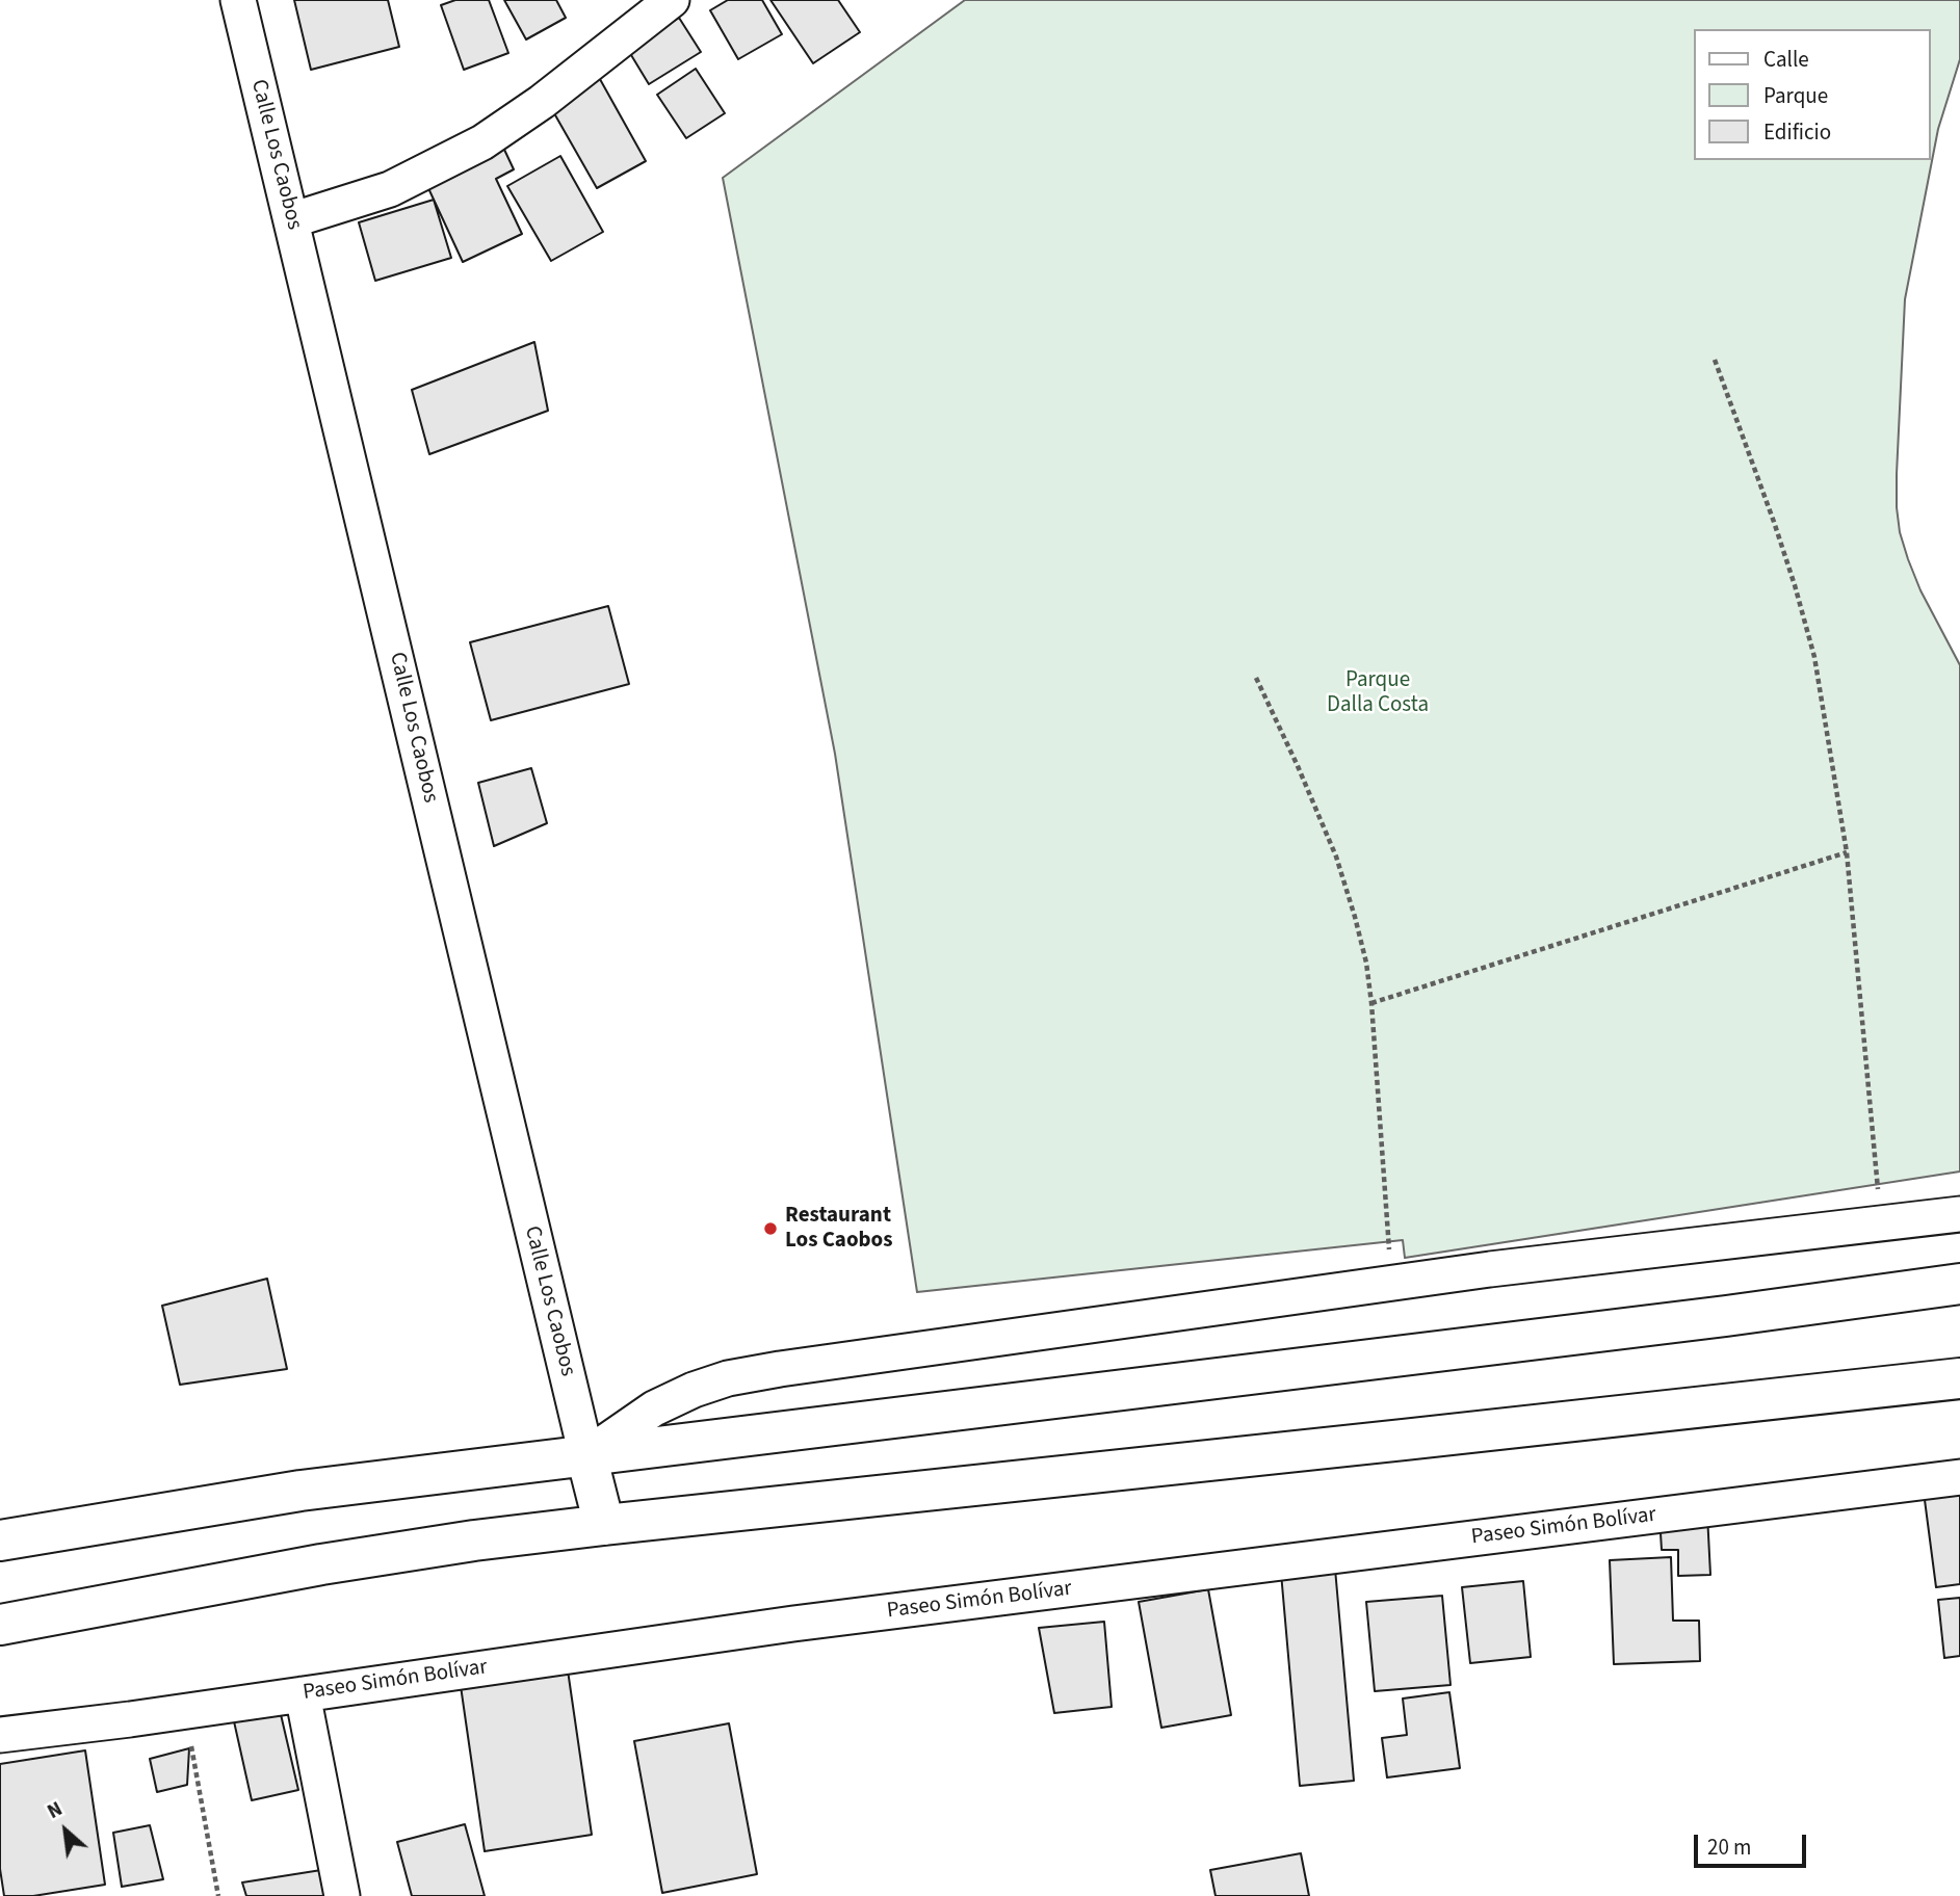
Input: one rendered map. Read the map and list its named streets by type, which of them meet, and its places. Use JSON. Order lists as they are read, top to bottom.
{
  "streets": {
    "street": ["Calle Los Caobos", "Paseo Simón Bolívar"]
  },
  "parks": ["Parque Dalla Costa"],
  "places": ["Restaurant Los Caobos"],
  "legend": ["Calle", "Parque", "Edificio"],
  "scale_bar": "20 m",
  "north": "top left"
}
